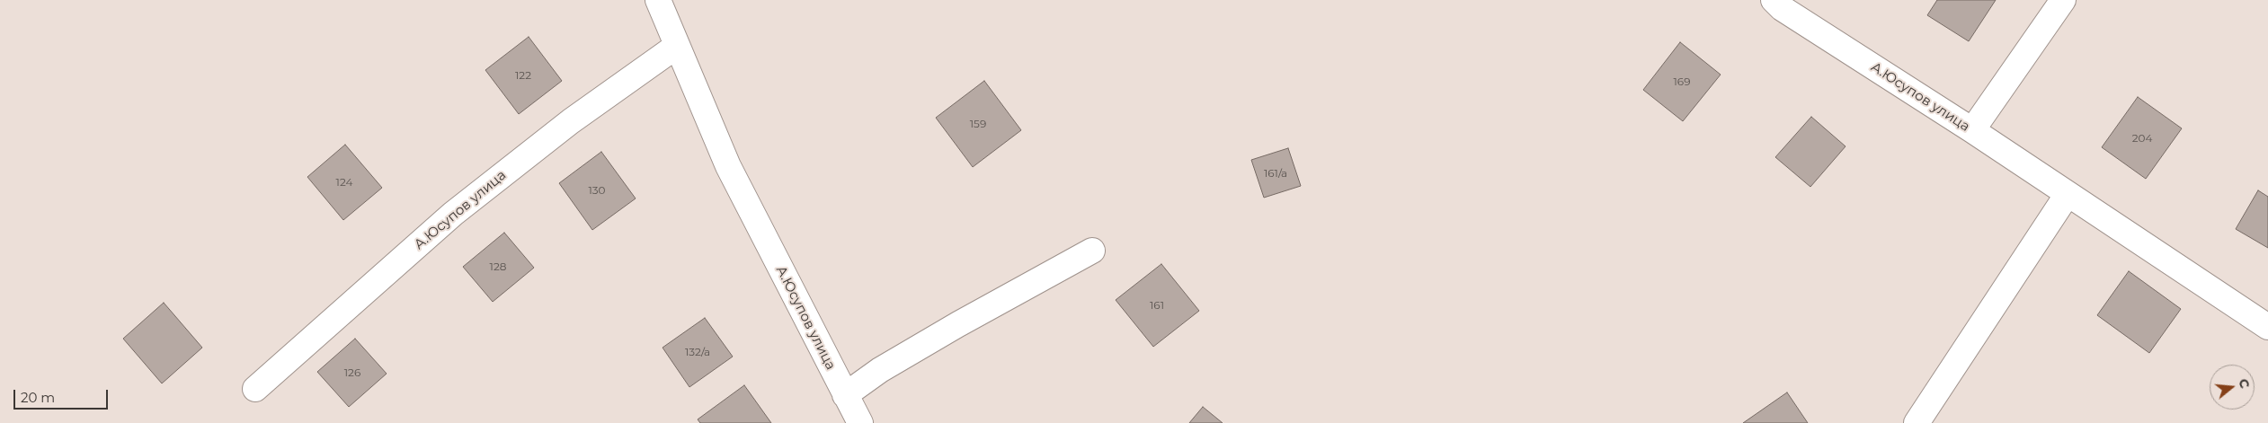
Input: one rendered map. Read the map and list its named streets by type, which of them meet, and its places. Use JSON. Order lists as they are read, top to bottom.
{
  "streets": {
    "street": ["А.Юсупов улица"]
  },
  "house_numbers": [
    "122",
    "169",
    "159",
    "204",
    "161/а",
    "124",
    "130",
    "128",
    "161",
    "132/а",
    "126"
  ],
  "scale_bar": "20 m",
  "north": "right"
}
